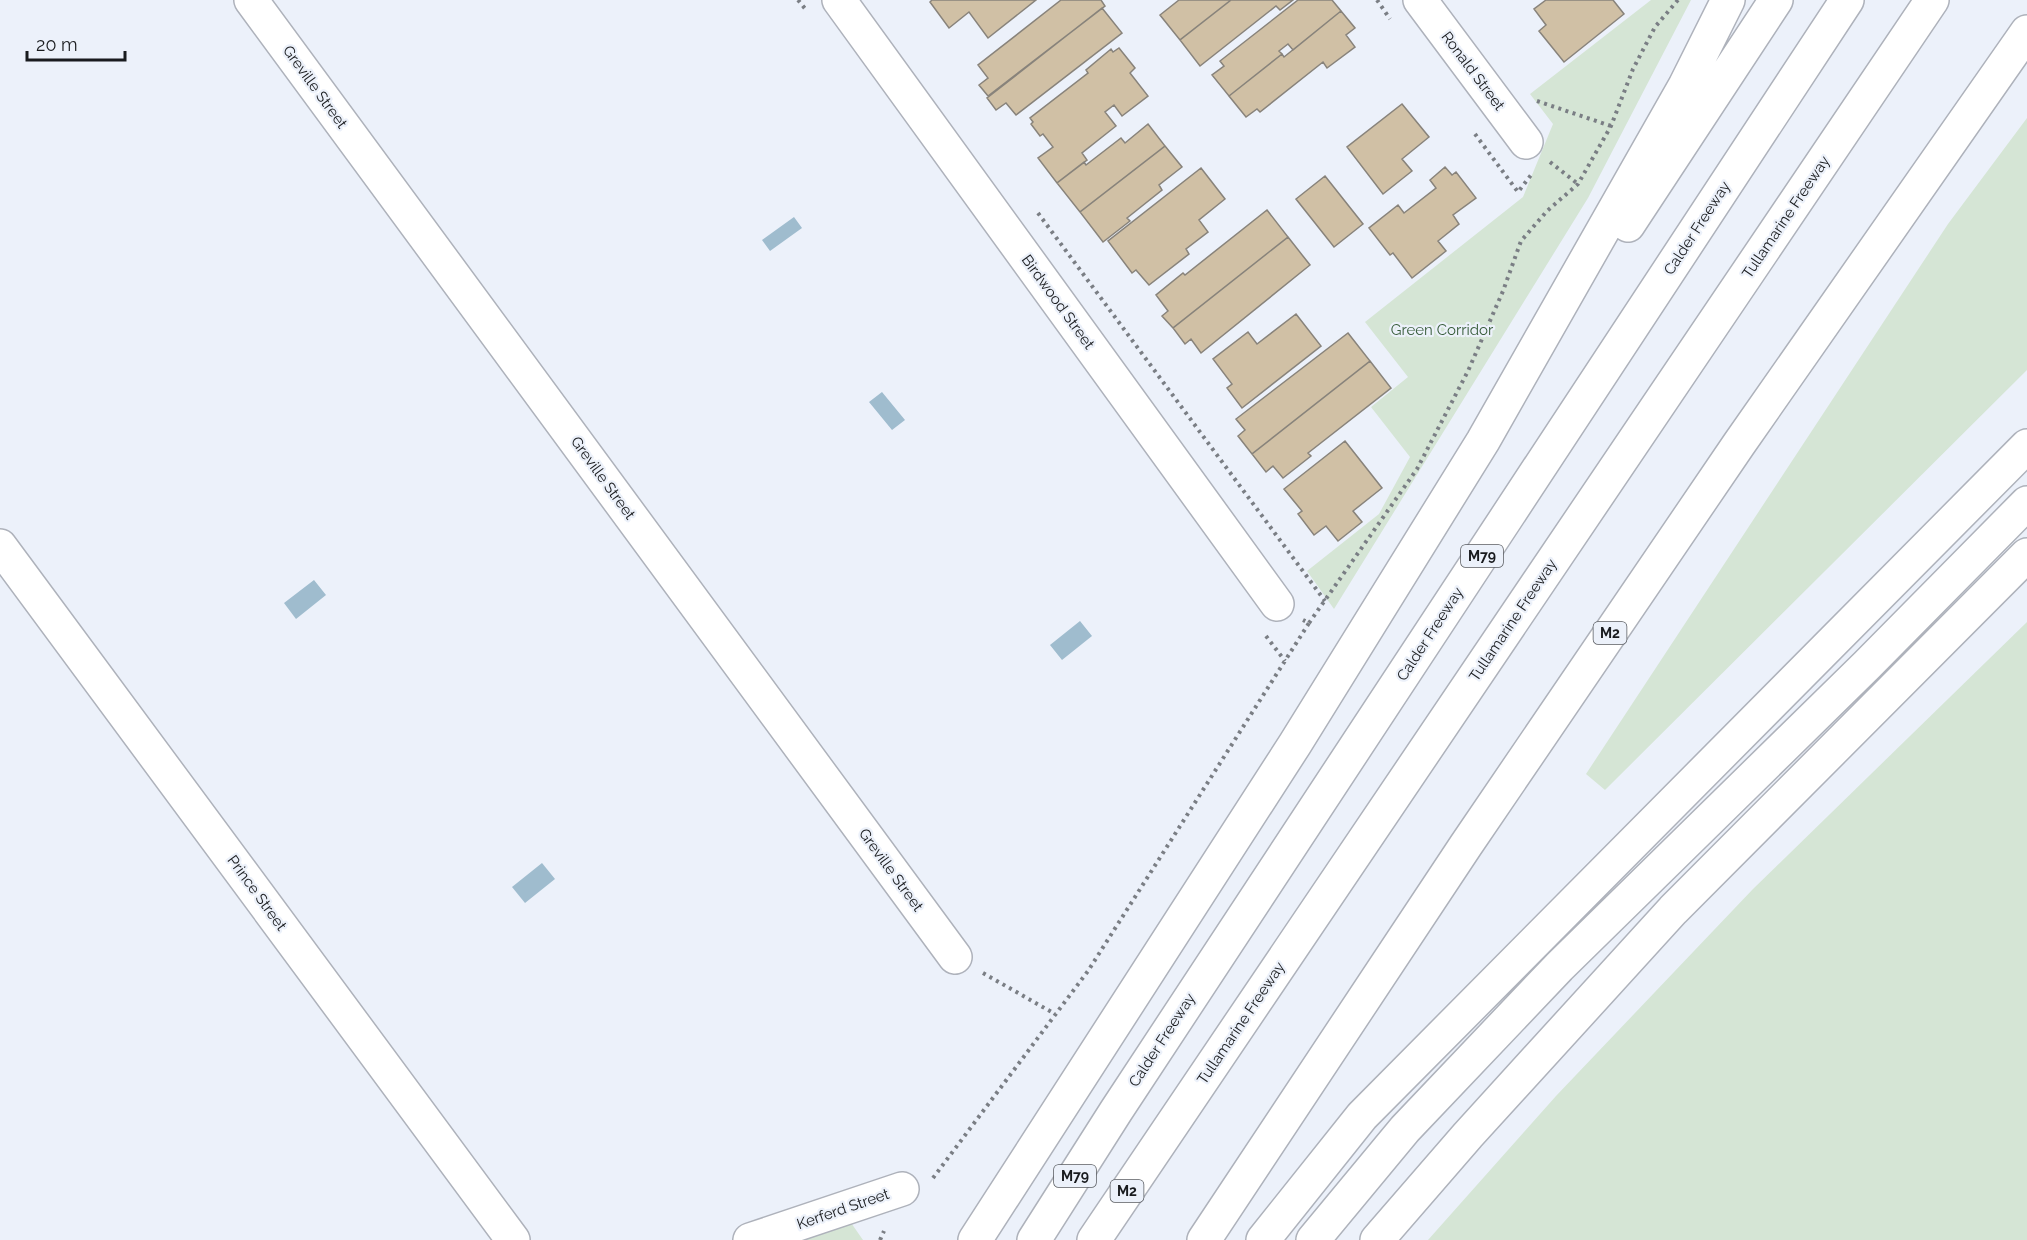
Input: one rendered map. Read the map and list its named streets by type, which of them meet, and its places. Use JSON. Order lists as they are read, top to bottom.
{
  "streets": {
    "main road": [
      "Ronald Street",
      "Greville Street",
      "Tullamarine Freeway",
      "Calder Freeway",
      "Birdwood Street",
      "M79",
      "M2",
      "Prince Street",
      "Kerferd Street"
    ]
  },
  "parks": ["Green Corridor"],
  "scale_bar": "20 m"
}
